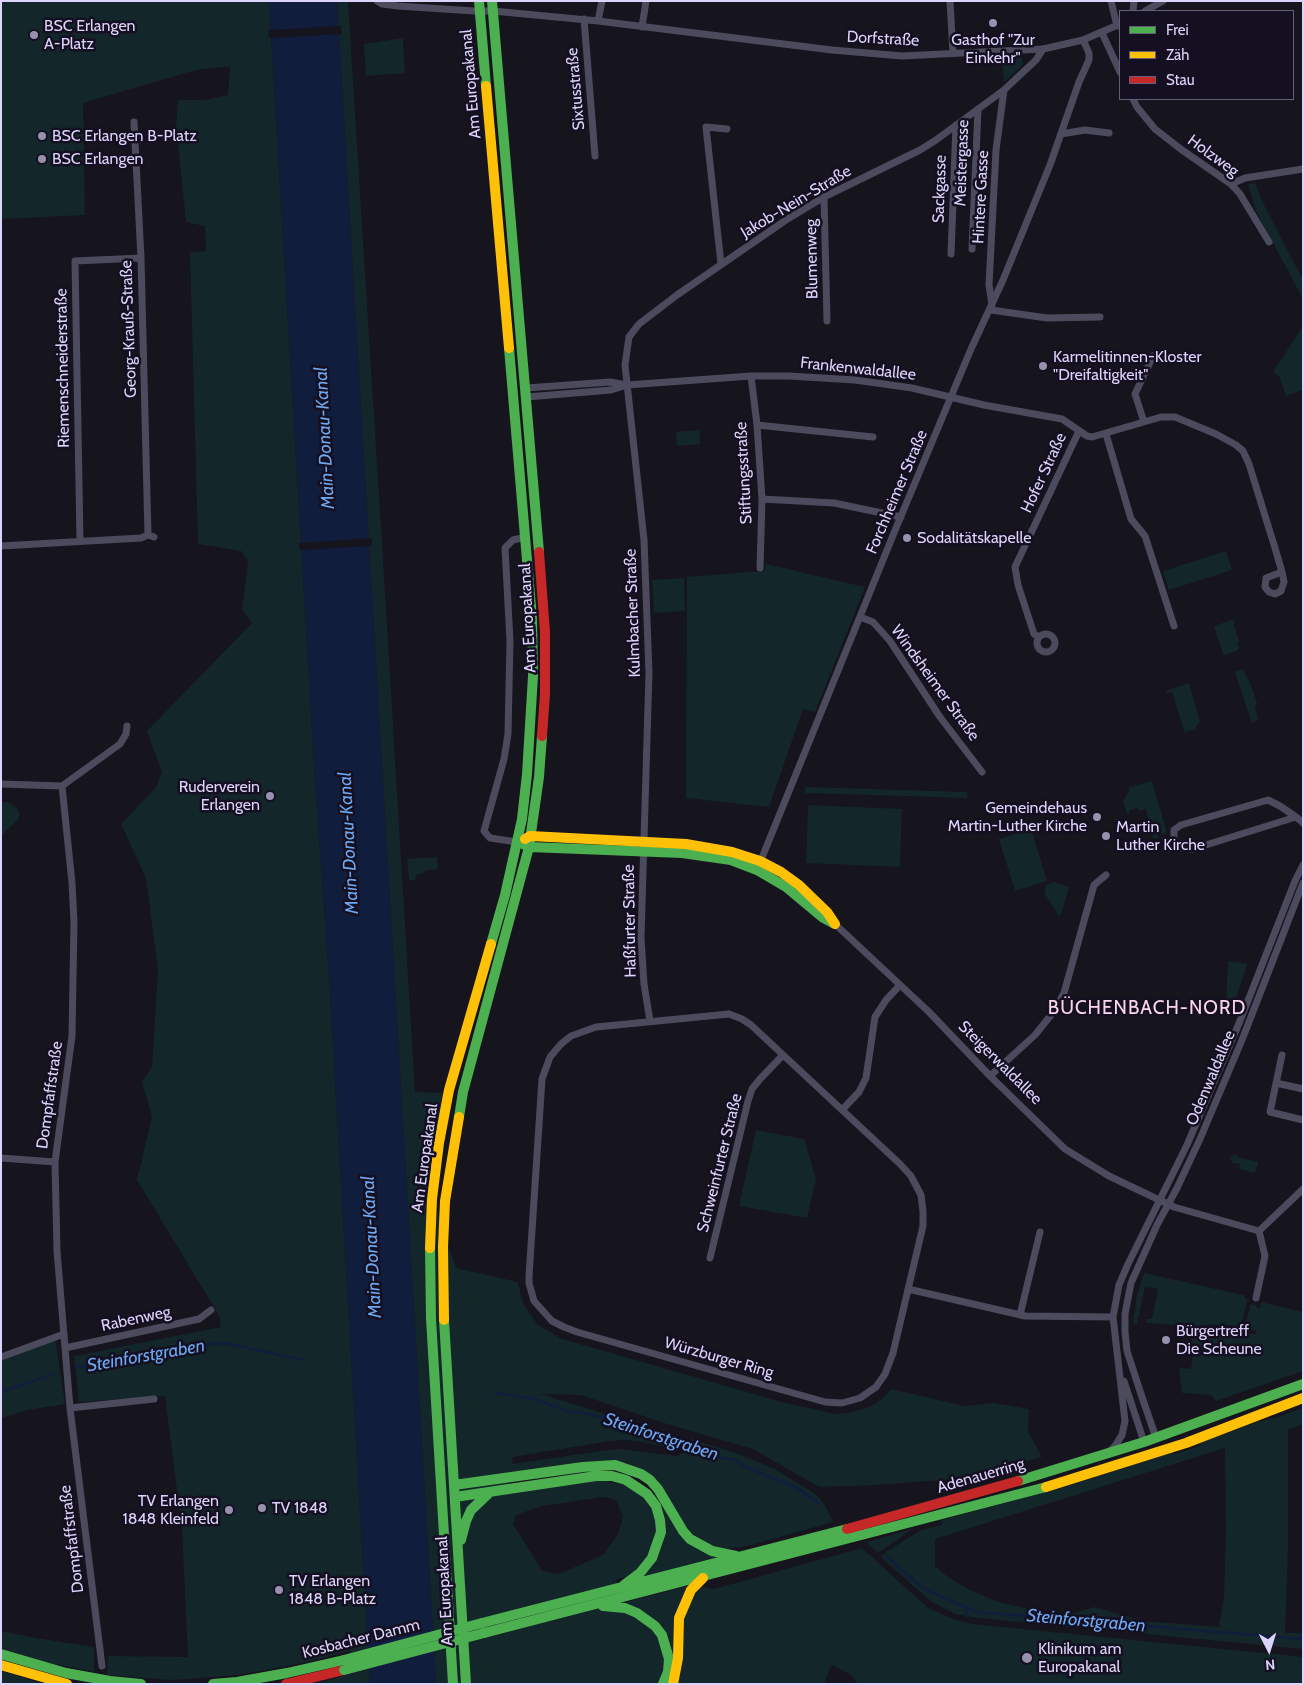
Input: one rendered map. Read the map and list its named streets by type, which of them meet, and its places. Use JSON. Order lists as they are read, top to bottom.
{
  "streets": {
    "main road": [
      "Am Europakanal",
      "Steigerwaldallee",
      "Adenauerring",
      "Kosbacher Damm"
    ],
    "street": [
      "Dorfstraße",
      "Sixtusstraße",
      "Holzweg",
      "Meistergasse",
      "Sackgasse",
      "Hintere Gasse",
      "Jakob-Nein-Straße",
      "Blumenweg",
      "Georg-Krauß-Straße",
      "Riemenschneiderstraße",
      "Frankenwaldallee",
      "Stiftungsstraße",
      "Hofer Straße",
      "Forchheimer Straße",
      "Kulmbacher Straße",
      "Windsheimer Straße",
      "Haßfurter Straße",
      "Odenwaldallee",
      "Dompfaffstraße",
      "Schweinfurter Straße",
      "Rabenweg",
      "Würzburger Ring"
    ]
  },
  "crossings": [
    ["Dorfstraße", "Am Europakanal"],
    ["Dorfstraße", "Sixtusstraße"],
    ["Dorfstraße", "Jakob-Nein-Straße"],
    ["Dorfstraße", "Forchheimer Straße"],
    ["Am Europakanal", "Frankenwaldallee"],
    ["Am Europakanal", "Steigerwaldallee"],
    ["Meistergasse", "Jakob-Nein-Straße"],
    ["Sackgasse", "Jakob-Nein-Straße"],
    ["Hintere Gasse", "Jakob-Nein-Straße"],
    ["Hintere Gasse", "Forchheimer Straße"],
    ["Jakob-Nein-Straße", "Blumenweg"],
    ["Jakob-Nein-Straße", "Frankenwaldallee"],
    ["Jakob-Nein-Straße", "Kulmbacher Straße"],
    ["Georg-Krauß-Straße", "Riemenschneiderstraße"],
    ["Frankenwaldallee", "Stiftungsstraße"],
    ["Frankenwaldallee", "Hofer Straße"],
    ["Frankenwaldallee", "Forchheimer Straße"],
    ["Frankenwaldallee", "Kulmbacher Straße"],
    ["Forchheimer Straße", "Windsheimer Straße"],
    ["Forchheimer Straße", "Steigerwaldallee"],
    ["Kulmbacher Straße", "Haßfurter Straße"],
    ["Kulmbacher Straße", "Steigerwaldallee"],
    ["Haßfurter Straße", "Steigerwaldallee"],
    ["Haßfurter Straße", "Würzburger Ring"],
    ["Steigerwaldallee", "Odenwaldallee"],
    ["Odenwaldallee", "Adenauerring"],
    ["Dompfaffstraße", "Rabenweg"],
    ["Schweinfurter Straße", "Würzburger Ring"],
    ["Adenauerring", "Kosbacher Damm"]
  ],
  "districts": ["BÜCHENBACH-NORD"],
  "water": ["Main-Donau-Kanal", "Steinforstgraben"],
  "places": [
    "Gasthof \"Zur Einkehr\"",
    "BSC Erlangen A-Platz",
    "BSC Erlangen B-Platz",
    "BSC Erlangen",
    "Karmelitinnen-Kloster \"Dreifaltigkeit\"",
    "Sodalitätskapelle",
    "Ruderverein Erlangen",
    "Gemeindehaus Martin-Luther Kirche",
    "Martin Luther Kirche",
    "Bürgertreff Die Scheune",
    "TV 1848",
    "TV Erlangen 1848 Kleinfeld",
    "TV Erlangen 1848 B-Platz",
    "Klinikum am Europakanal"
  ],
  "legend": ["Frei", "Zäh", "Stau"],
  "north": "bottom"
}
